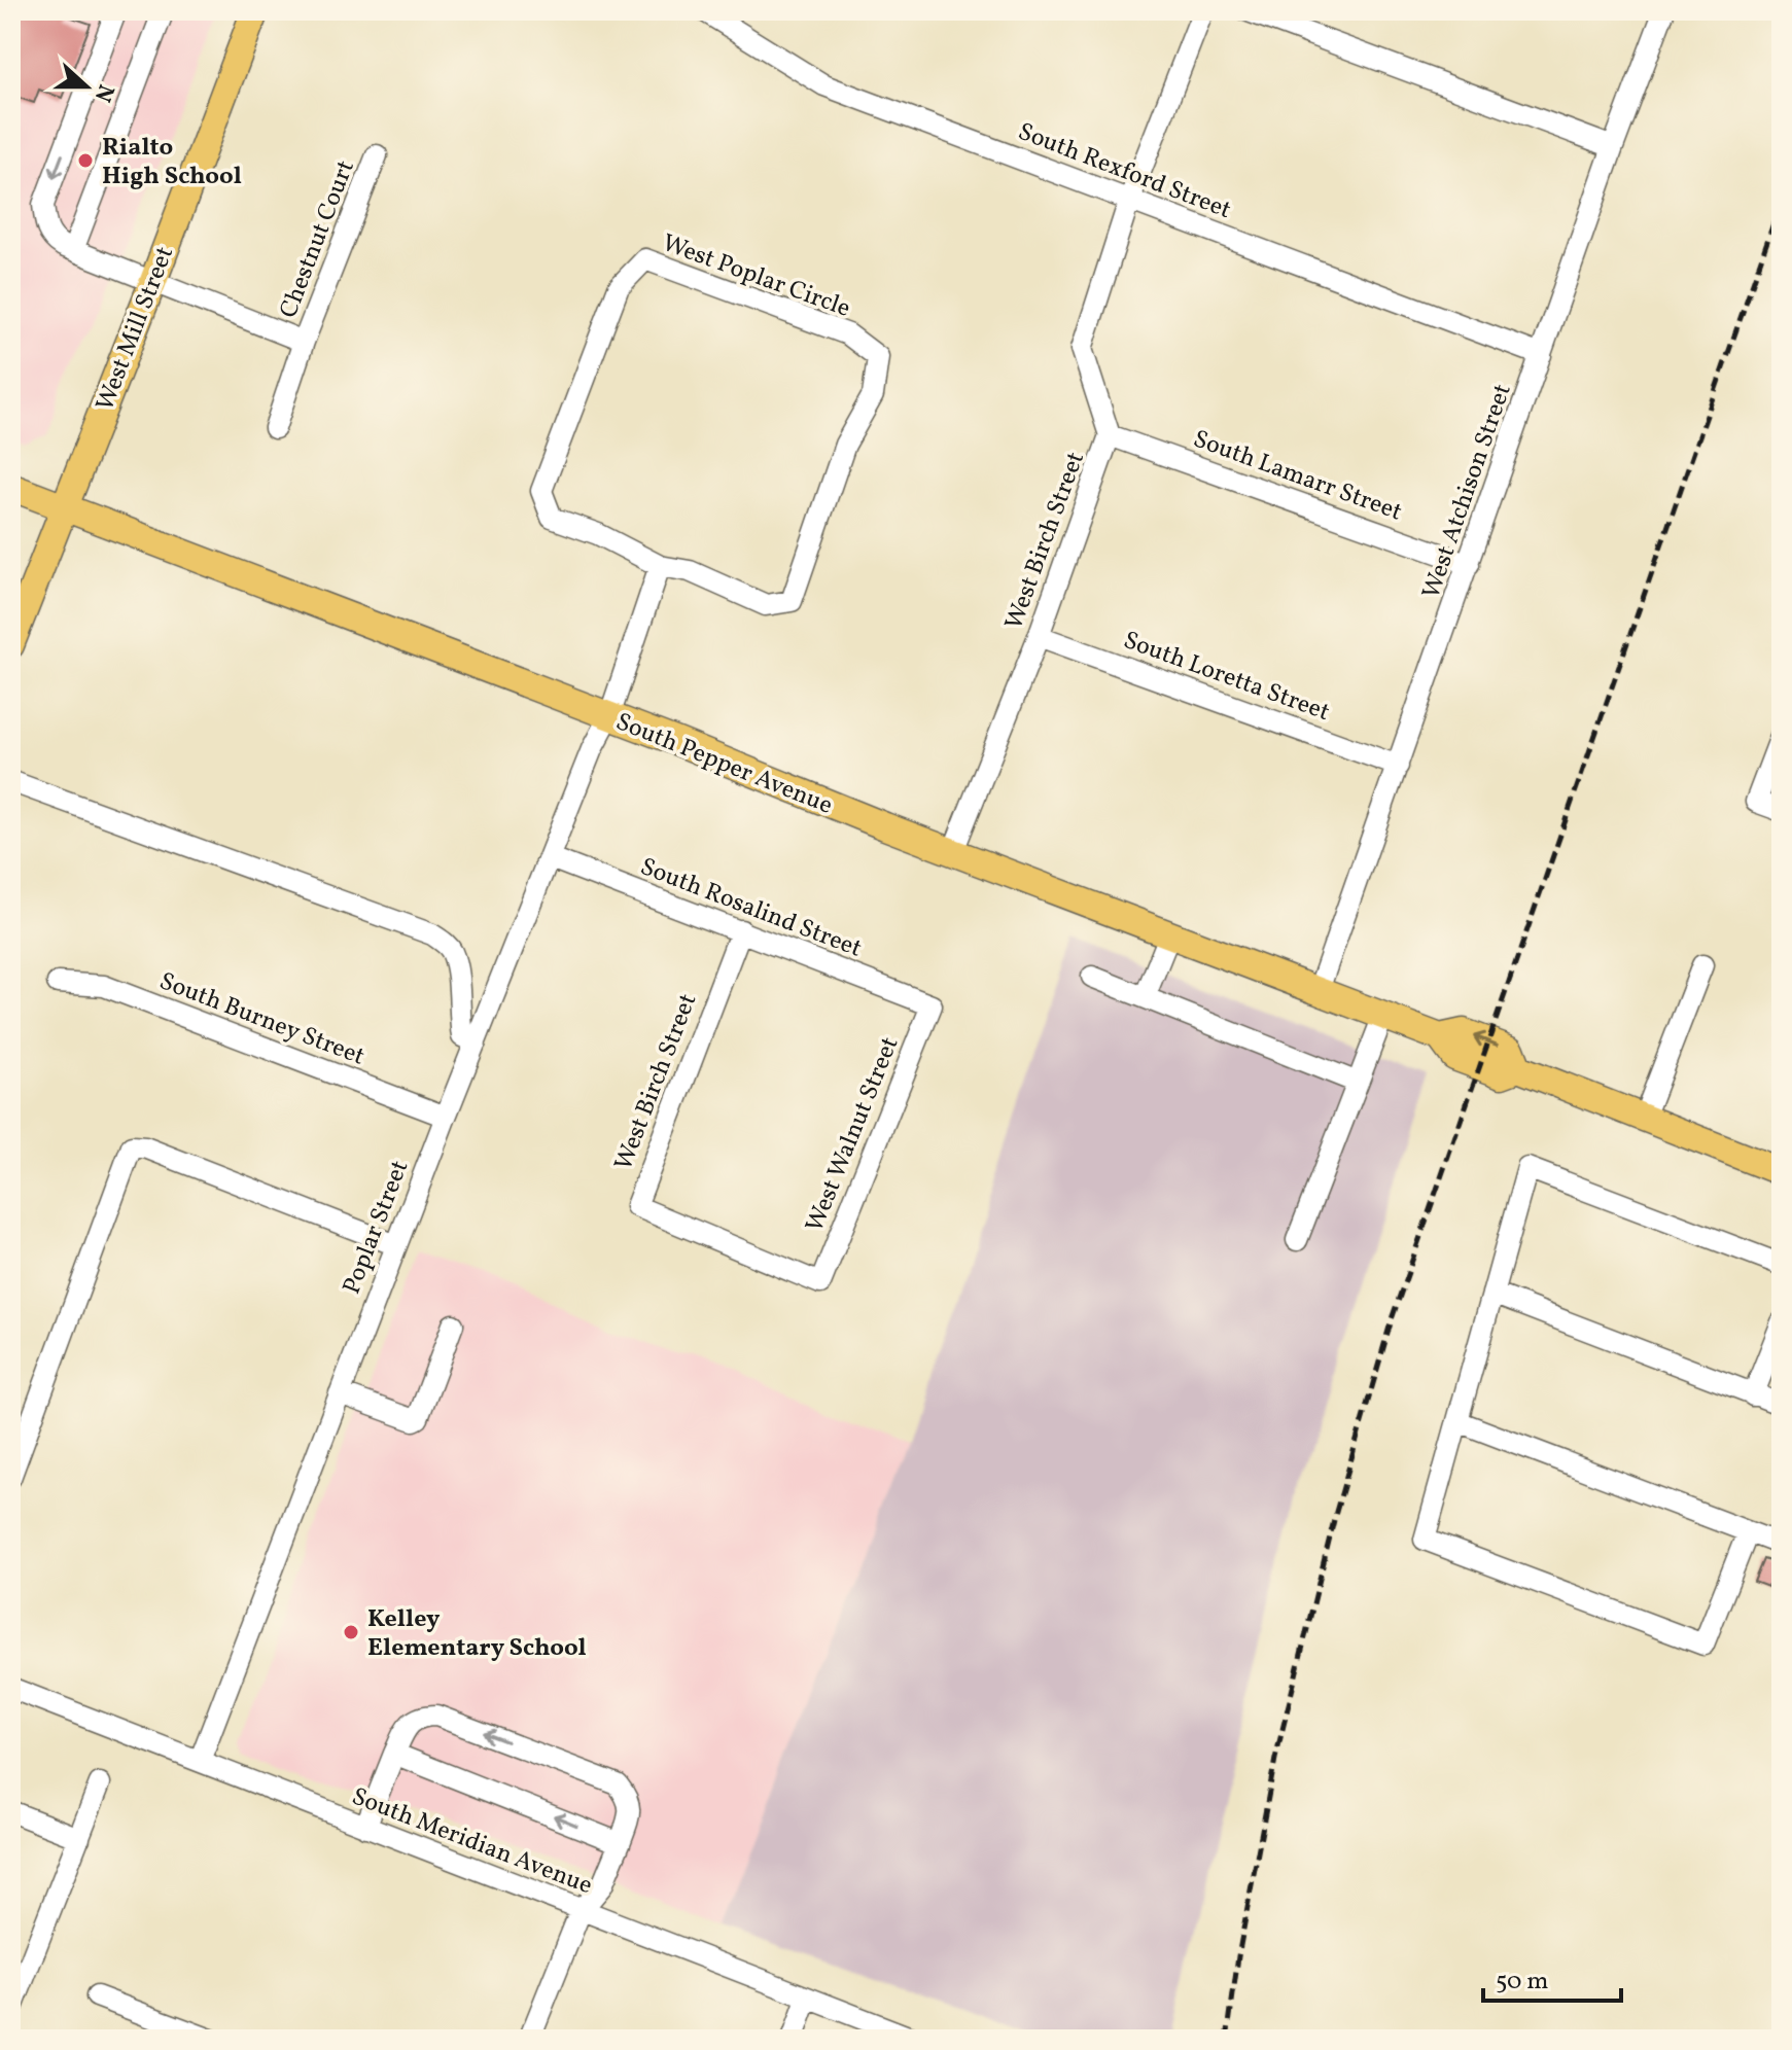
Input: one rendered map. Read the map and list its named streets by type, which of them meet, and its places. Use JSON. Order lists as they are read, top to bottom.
{
  "streets": {
    "main road": ["West Mill Street", "South Pepper Avenue"],
    "street": [
      "South Rexford Street",
      "Chestnut Court",
      "West Poplar Circle",
      "South Lamarr Street",
      "West Atchison Street",
      "West Birch Street",
      "South Loretta Street",
      "South Rosalind Street",
      "South Burney Street",
      "West Walnut Street",
      "Poplar Street",
      "South Meridian Avenue"
    ]
  },
  "crossings": [
    ["South Rexford Street", "West Atchison Street"],
    ["South Rexford Street", "West Birch Street"],
    ["Chestnut Court", "West Mill Street"],
    ["West Poplar Circle", "Poplar Street"],
    ["West Mill Street", "South Pepper Avenue"],
    ["South Lamarr Street", "West Atchison Street"],
    ["South Lamarr Street", "West Birch Street"],
    ["West Atchison Street", "South Loretta Street"],
    ["West Atchison Street", "South Pepper Avenue"],
    ["West Birch Street", "South Loretta Street"],
    ["West Birch Street", "South Pepper Avenue"],
    ["West Birch Street", "South Rosalind Street"],
    ["West Birch Street", "West Walnut Street"],
    ["South Pepper Avenue", "Poplar Street"],
    ["South Rosalind Street", "West Walnut Street"],
    ["South Rosalind Street", "Poplar Street"],
    ["South Burney Street", "Poplar Street"],
    ["Poplar Street", "South Meridian Avenue"]
  ],
  "places": ["Rialto High School", "Kelley Elementary School"],
  "scale_bar": "50 m",
  "north": "right"
}
